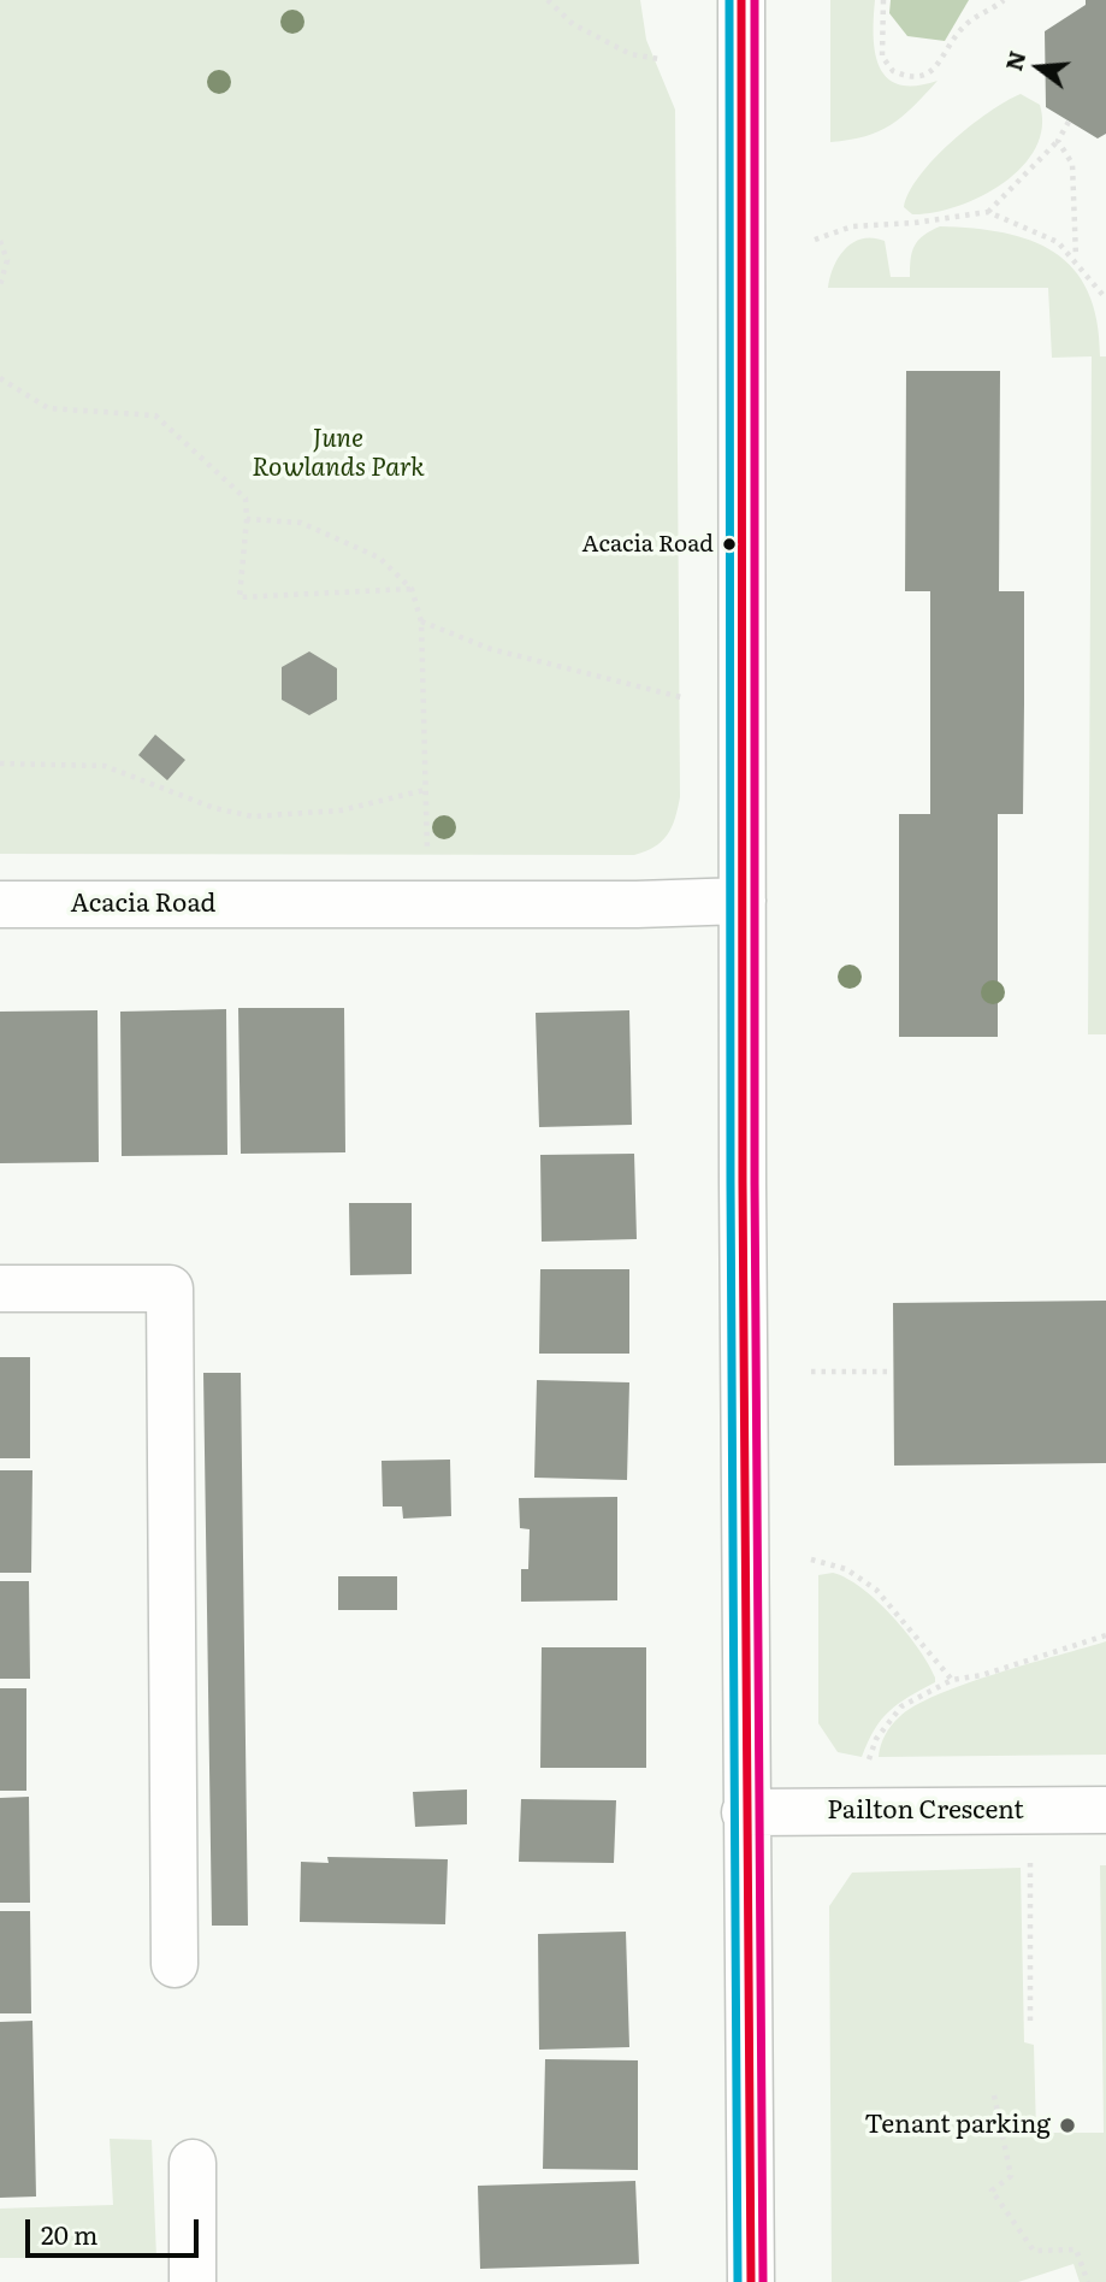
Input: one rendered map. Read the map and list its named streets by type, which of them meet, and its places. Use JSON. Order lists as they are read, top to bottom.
{
  "streets": {
    "street": ["Acacia Road", "Pailton Crescent"]
  },
  "parks": ["June Rowlands Park"],
  "places": ["Acacia Road", "Tenant parking"],
  "scale_bar": "20 m",
  "north": "left"
}
